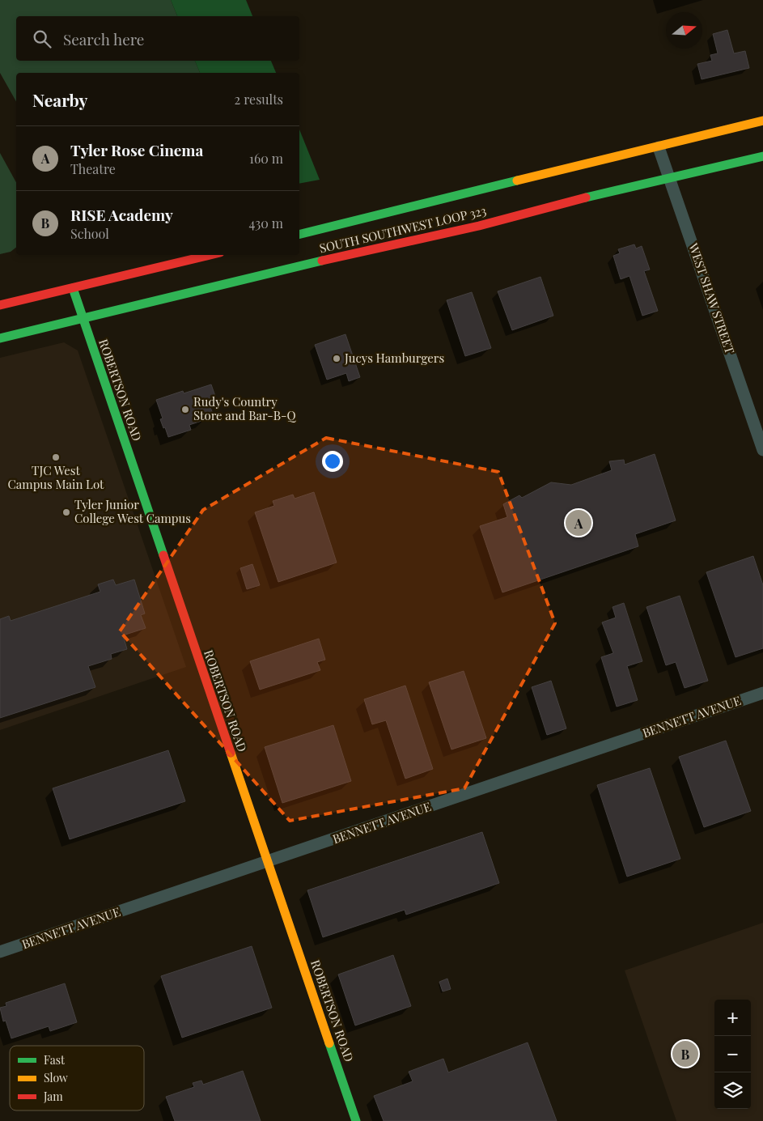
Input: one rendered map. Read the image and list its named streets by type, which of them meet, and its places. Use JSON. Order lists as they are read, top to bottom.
{
  "streets": {
    "main road": ["SOUTH SOUTHWEST LOOP 323", "ROBERTSON ROAD"],
    "street": ["WEST SHAW STREET", "BENNETT AVENUE"]
  },
  "crossings": [
    ["SOUTH SOUTHWEST LOOP 323", "WEST SHAW STREET"],
    ["SOUTH SOUTHWEST LOOP 323", "ROBERTSON ROAD"],
    ["ROBERTSON ROAD", "BENNETT AVENUE"]
  ],
  "places": [
    "Jucys Hamburgers",
    "Rudy's Country Store and Bar-B-Q",
    "TJC West Campus Main Lot",
    "Tyler Junior College West Campus"
  ],
  "legend": ["Fast", "Slow", "Jam"],
  "north": "right",
  "page": {
    "search": "Search here",
    "heading": ["Nearby", "2 results"],
    "list": [
      {
        "mark": "A",
        "name": "Tyler Rose Cinema",
        "note": "Theatre",
        "value": "160 m"
      },
      {
        "mark": "B",
        "name": "RISE Academy",
        "note": "School",
        "value": "430 m"
      }
    ],
    "pins": ["A", "B"],
    "map_buttons": ["+", "−"]
  }
}
